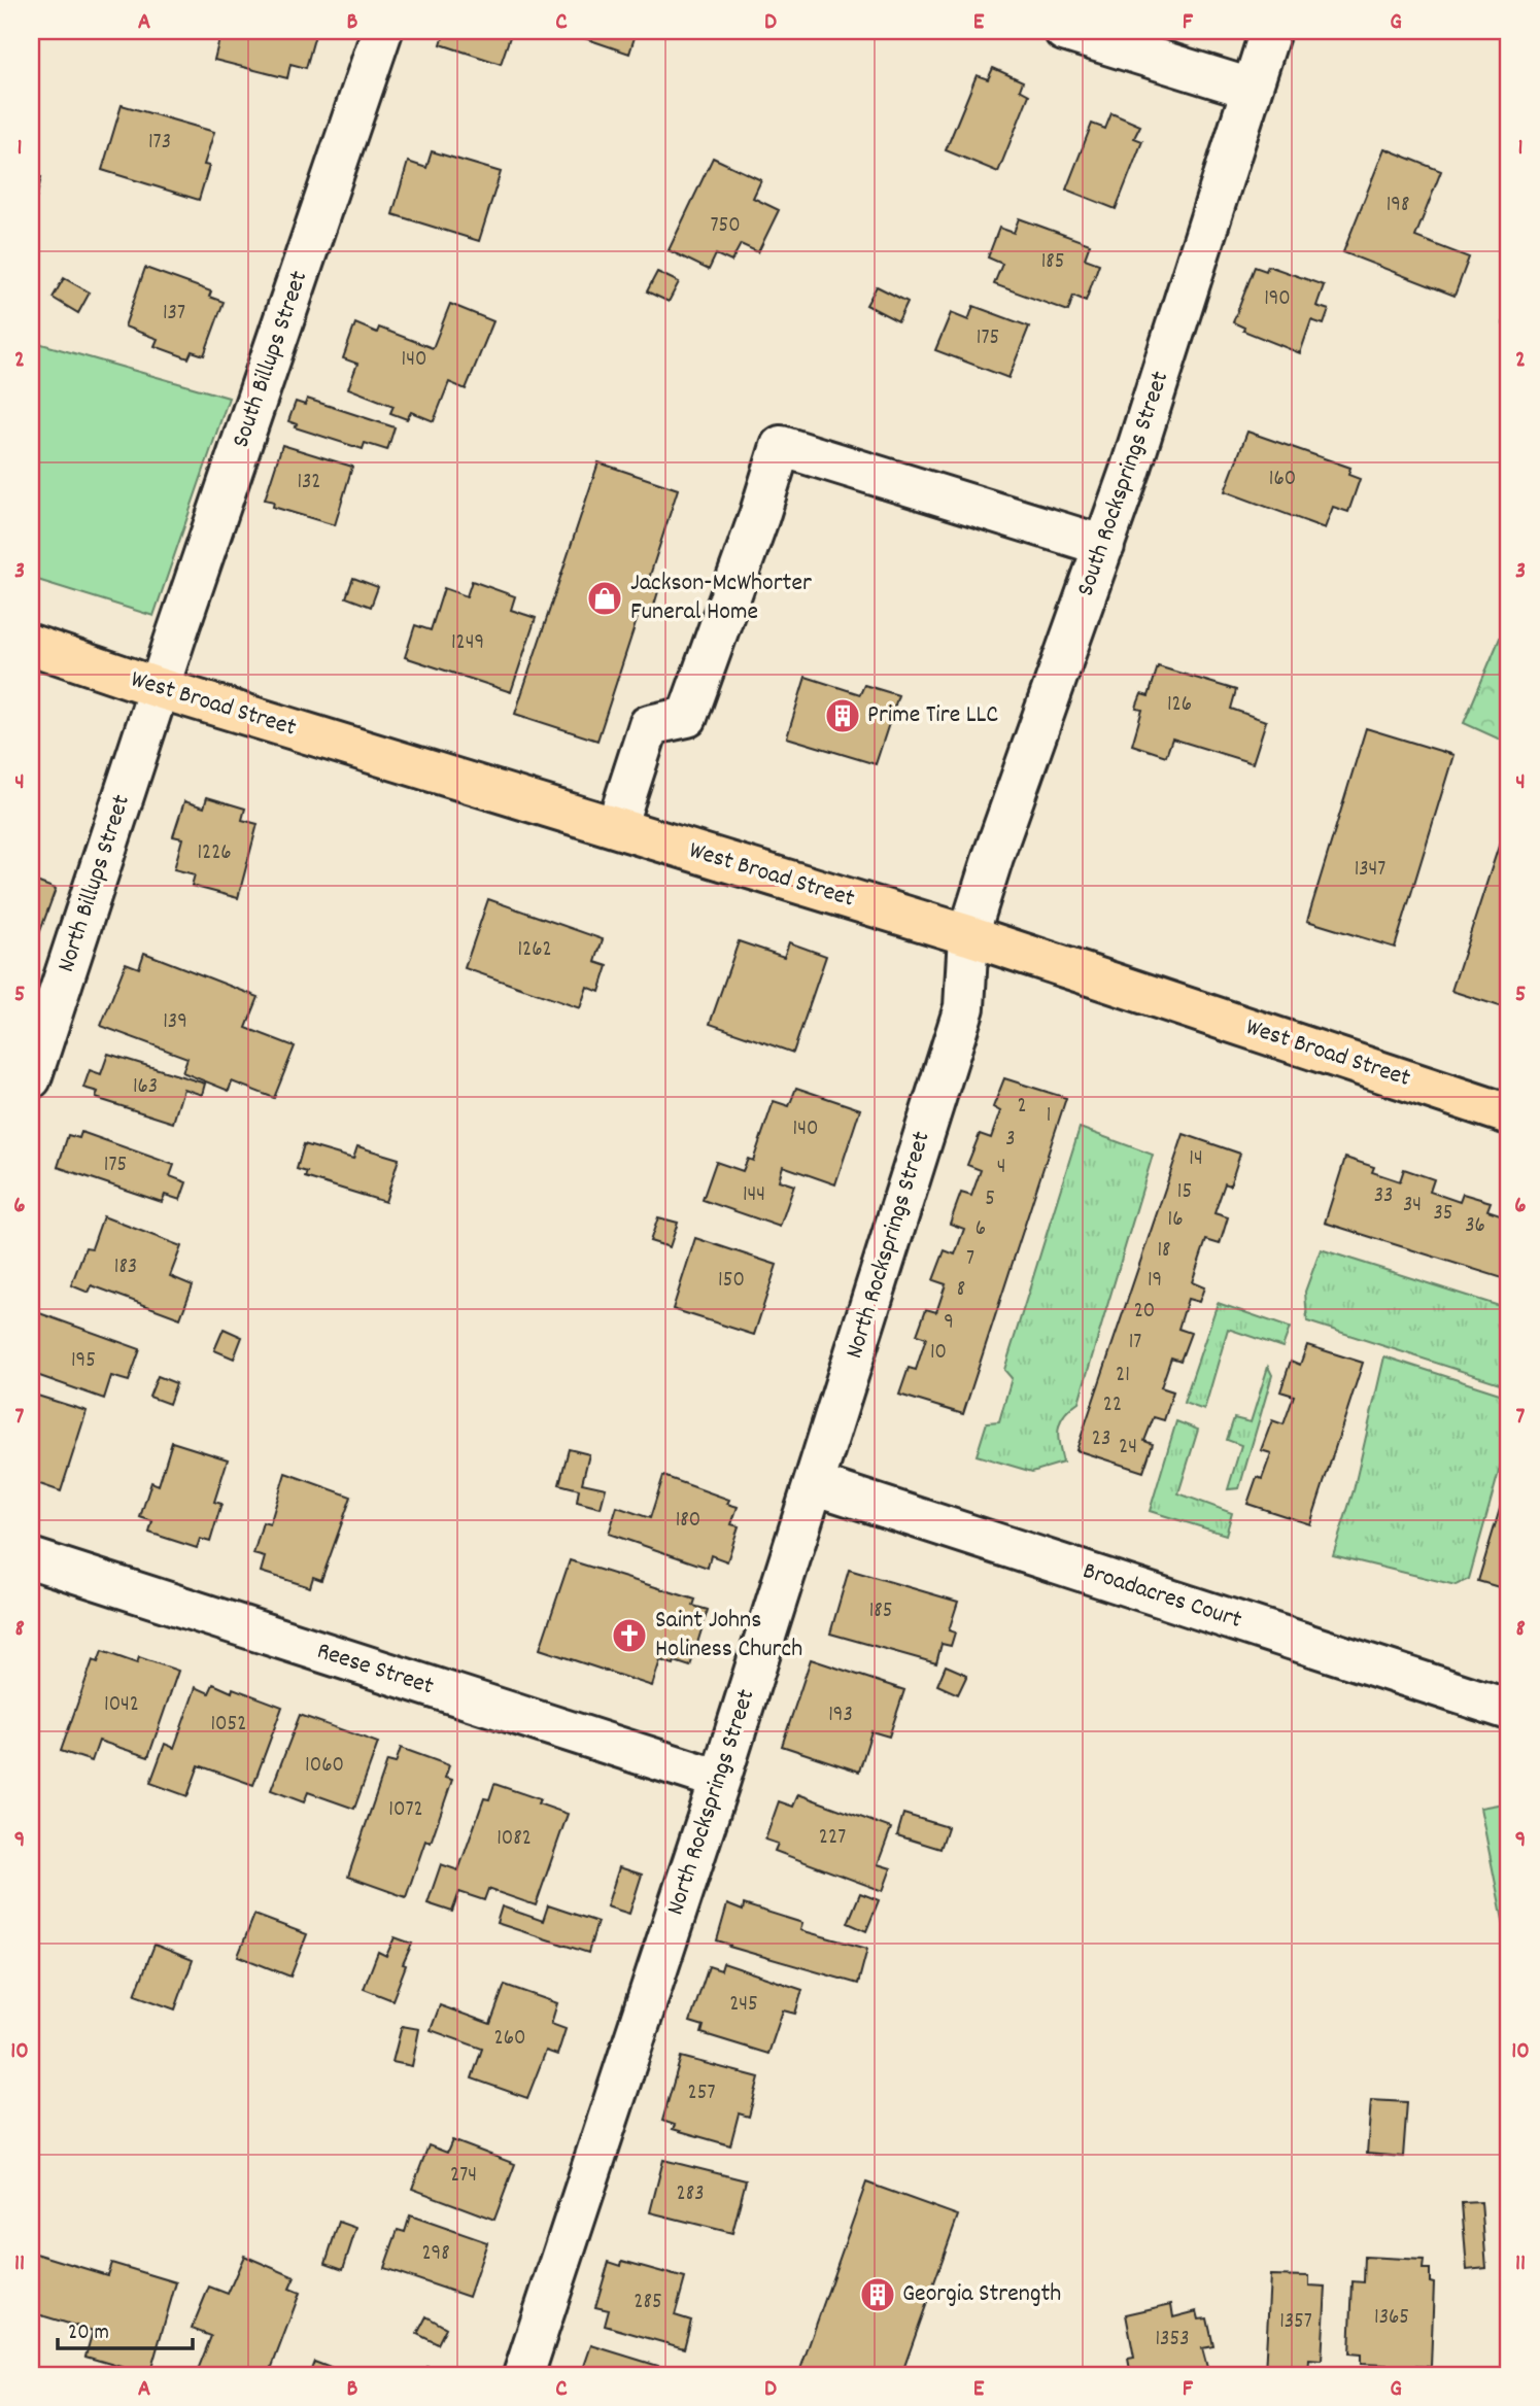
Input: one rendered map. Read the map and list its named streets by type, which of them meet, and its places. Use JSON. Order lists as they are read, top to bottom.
{
  "streets": {
    "main road": ["West Broad Street"],
    "street": [
      "South Billups Street",
      "South Rocksprings Street",
      "North Billups Street",
      "North Rocksprings Street",
      "Broadacres Court",
      "Reese Street"
    ]
  },
  "crossings": [
    ["South Billups Street", "West Broad Street"],
    ["South Billups Street", "North Billups Street"],
    ["South Rocksprings Street", "West Broad Street"],
    ["South Rocksprings Street", "North Rocksprings Street"],
    ["West Broad Street", "North Billups Street"],
    ["West Broad Street", "North Rocksprings Street"],
    ["North Rocksprings Street", "Broadacres Court"],
    ["North Rocksprings Street", "Reese Street"]
  ],
  "places": {
    "shop": ["Jackson-McWhorter Funeral Home"],
    "building": ["Prime Tire LLC", "Georgia Strength"],
    "church": ["Saint Johns Holiness Church"]
  },
  "house_numbers": [
    "173",
    "198",
    "750",
    "185",
    "190",
    "137",
    "175",
    "140",
    "160",
    "132",
    "1249",
    "126",
    "1226",
    "1347",
    "1262",
    "139",
    "163",
    "2",
    "1",
    "140",
    "3",
    "14",
    "175",
    "4",
    "15",
    "144",
    "33",
    "5",
    "34",
    "35",
    "16",
    "36",
    "6",
    "18",
    "7",
    "183",
    "150",
    "19",
    "8",
    "20",
    "9",
    "17",
    "10",
    "195",
    "21",
    "22",
    "23",
    "24",
    "180",
    "185",
    "1042",
    "193",
    "1052",
    "1060",
    "1072",
    "227",
    "1082",
    "245",
    "260",
    "257",
    "274",
    "283",
    "298",
    "285",
    "1365",
    "1357",
    "1353"
  ],
  "scale_bar": "20 m",
  "grid": {
    "columns": [
      "A",
      "B",
      "C",
      "D",
      "E",
      "F",
      "G"
    ],
    "rows": [
      "1",
      "2",
      "3",
      "4",
      "5",
      "6",
      "7",
      "8",
      "9",
      "10",
      "11"
    ]
  }
}
